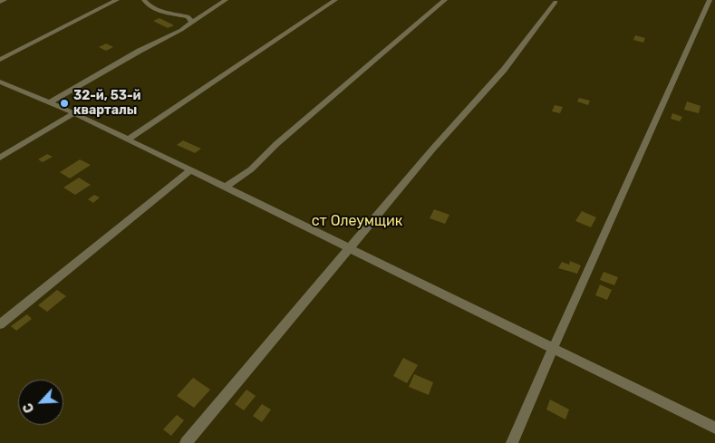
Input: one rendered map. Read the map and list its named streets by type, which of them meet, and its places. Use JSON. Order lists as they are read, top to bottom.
{
  "parks": ["ст Олеумщик"],
  "places": ["32-й, 53-й кварталы"],
  "north": "bottom left"
}
